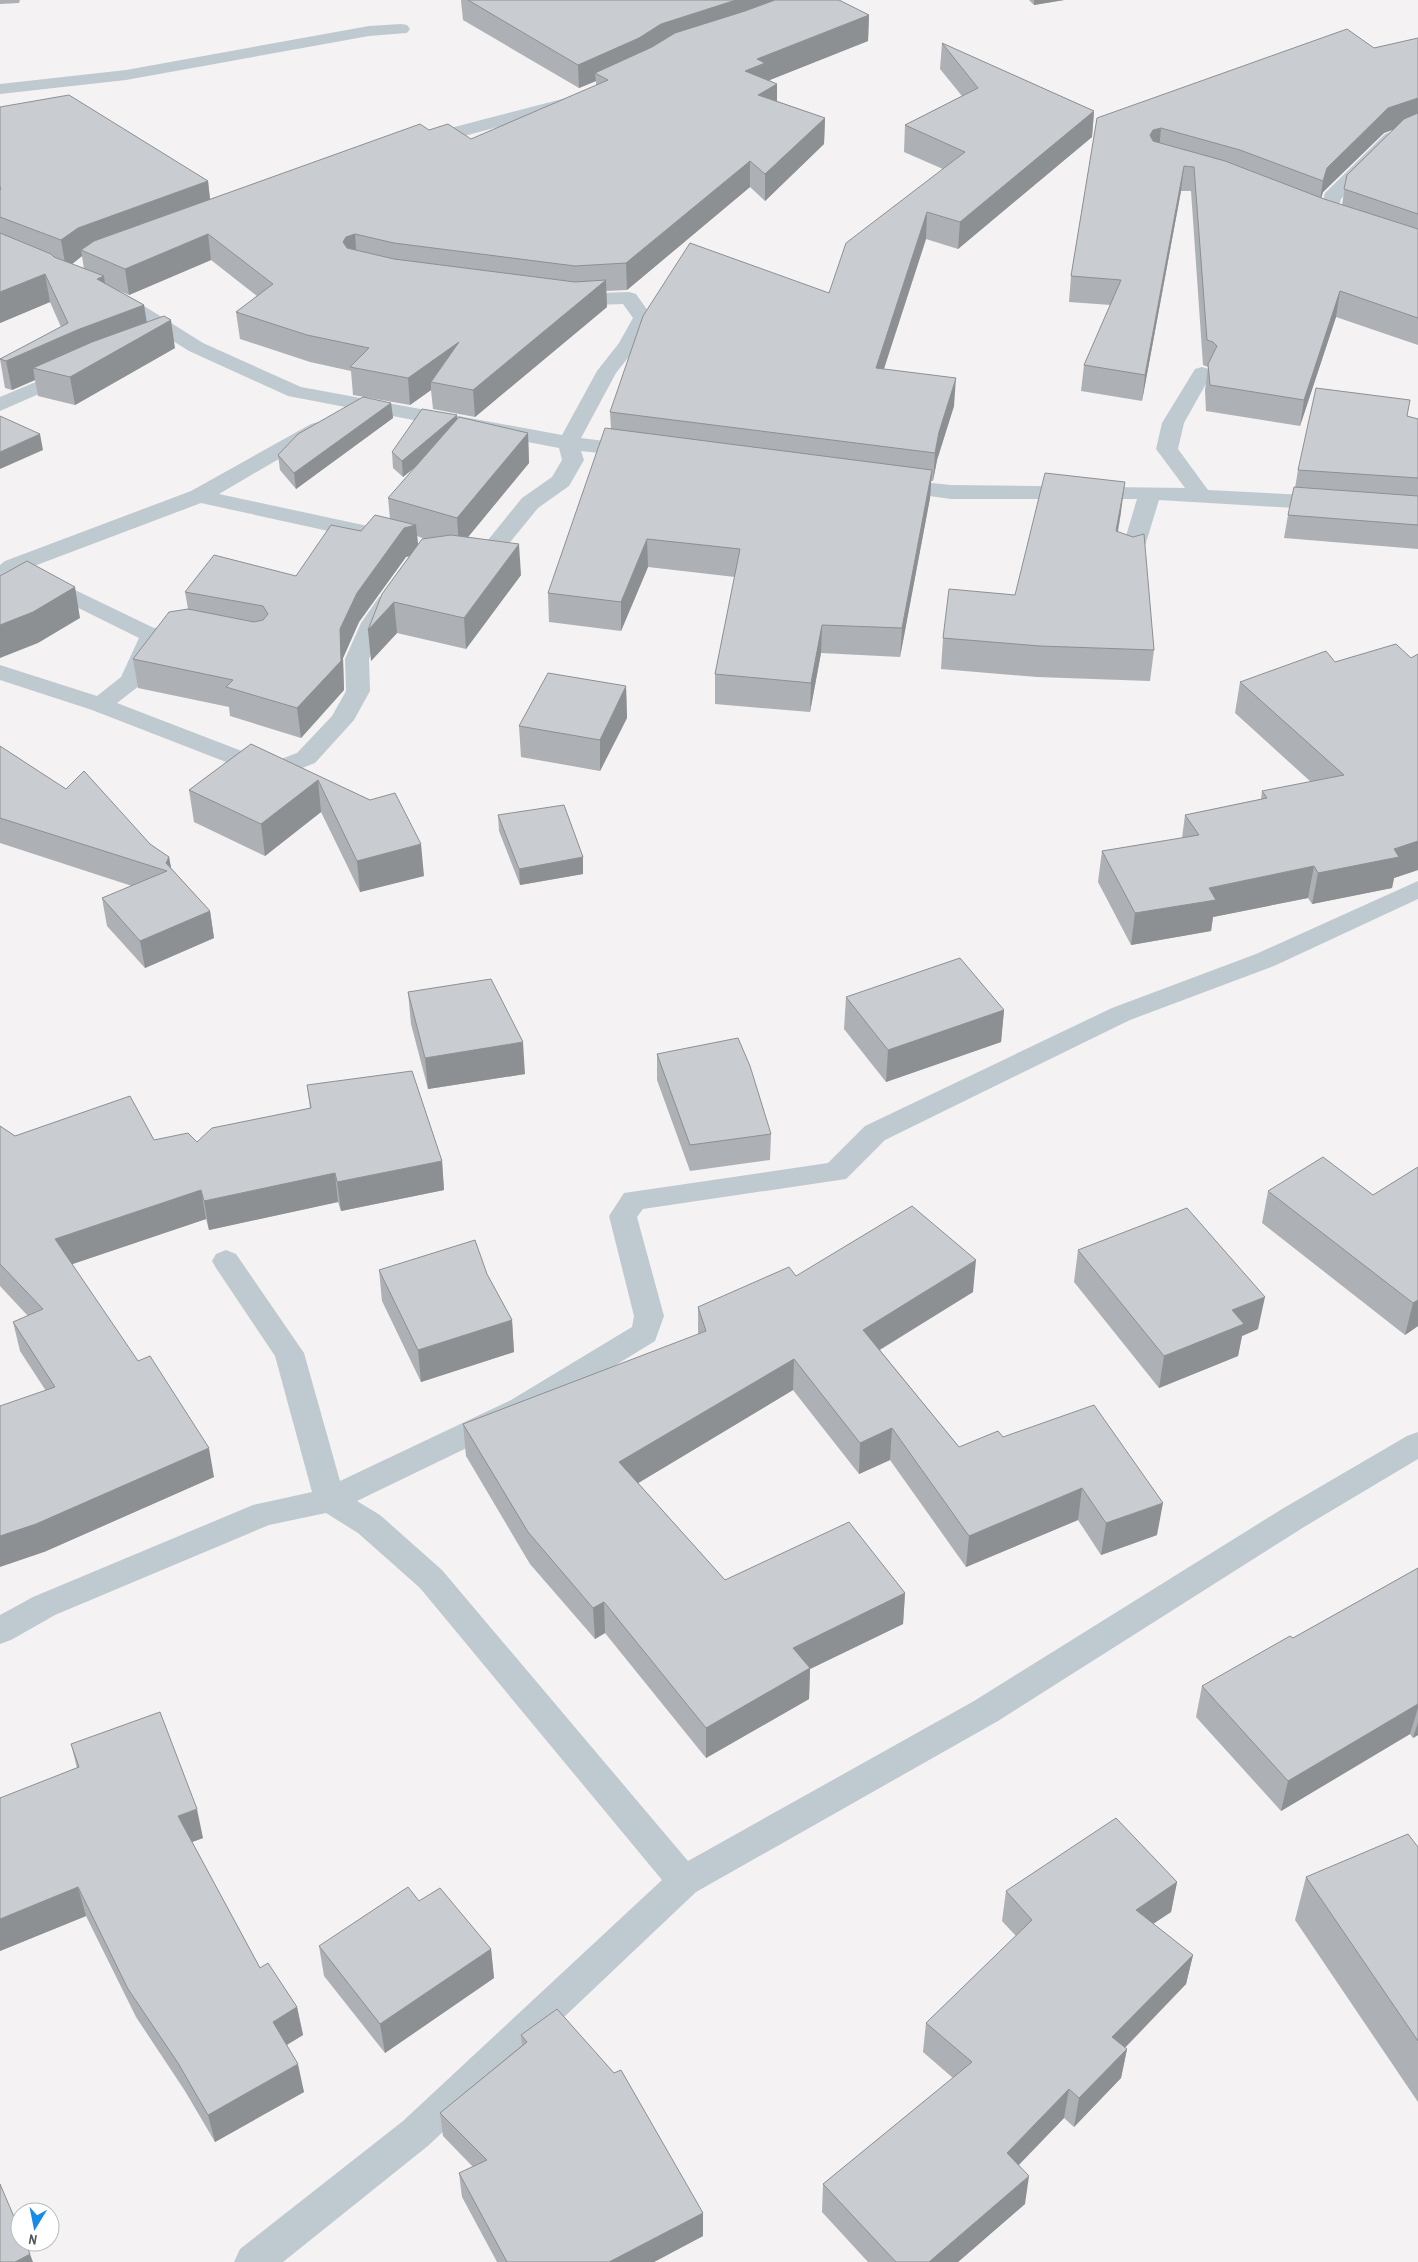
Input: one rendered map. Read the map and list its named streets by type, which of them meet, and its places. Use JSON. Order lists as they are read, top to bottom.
{
  "north": "bottom"
}
